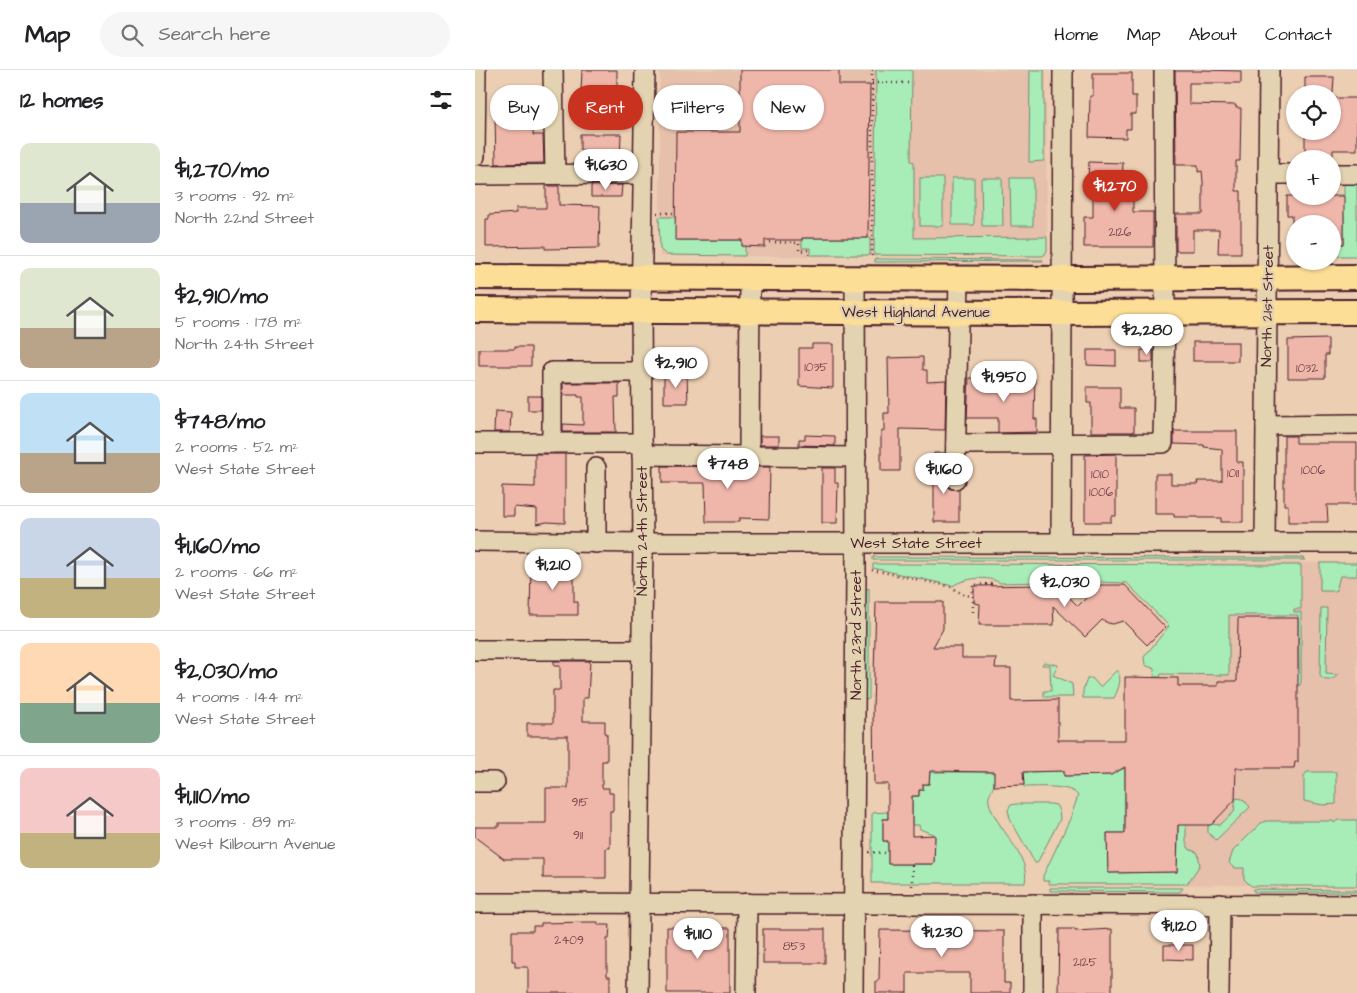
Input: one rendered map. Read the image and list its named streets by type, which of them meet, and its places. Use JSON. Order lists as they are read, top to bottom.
{
  "streets": {
    "main road": ["West Highland Avenue"],
    "street": [
      "North 21st Street",
      "North 24th Street",
      "West State Street",
      "North 23rd Street"
    ]
  },
  "crossings": [
    ["North 21st Street", "West Highland Avenue"],
    ["North 21st Street", "West State Street"],
    ["West Highland Avenue", "North 24th Street"],
    ["West Highland Avenue", "North 23rd Street"],
    ["North 24th Street", "West State Street"],
    ["West State Street", "North 23rd Street"]
  ],
  "house_numbers": [
    "2126",
    "1035",
    "1032",
    "1006",
    "1011",
    "1010",
    "1006",
    "915",
    "911",
    "2409",
    "853",
    "2125"
  ],
  "page": {
    "header": "Map",
    "search": "Search here",
    "nav": [
      "Home",
      "Map",
      "About",
      "Contact"
    ],
    "heading": "12 homes",
    "map_buttons": ["+", "−"],
    "chip": [
      "Buy",
      "Rent",
      "Filters",
      "New"
    ],
    "list": [
      {
        "name": "$1,270/mo",
        "note": "3 rooms · 92 m² · North 22nd Street"
      },
      {
        "name": "$2,910/mo",
        "note": "5 rooms · 178 m² · North 24th Street"
      },
      {
        "name": "$748/mo",
        "note": "2 rooms · 52 m² · West State Street"
      },
      {
        "name": "$1,160/mo",
        "note": "2 rooms · 66 m² · West State Street"
      },
      {
        "name": "$2,030/mo",
        "note": "4 rooms · 144 m² · West State Street"
      },
      {
        "name": "$1,110/mo",
        "note": "3 rooms · 89 m² · West Kilbourn Avenue"
      }
    ],
    "price": [
      "$1,630",
      "$1,270",
      "$2,280",
      "$2,910",
      "$1,950",
      "$748",
      "$1,160",
      "$1,210",
      "$2,030",
      "$1,120",
      "$1,230",
      "$1,110"
    ]
  }
}
